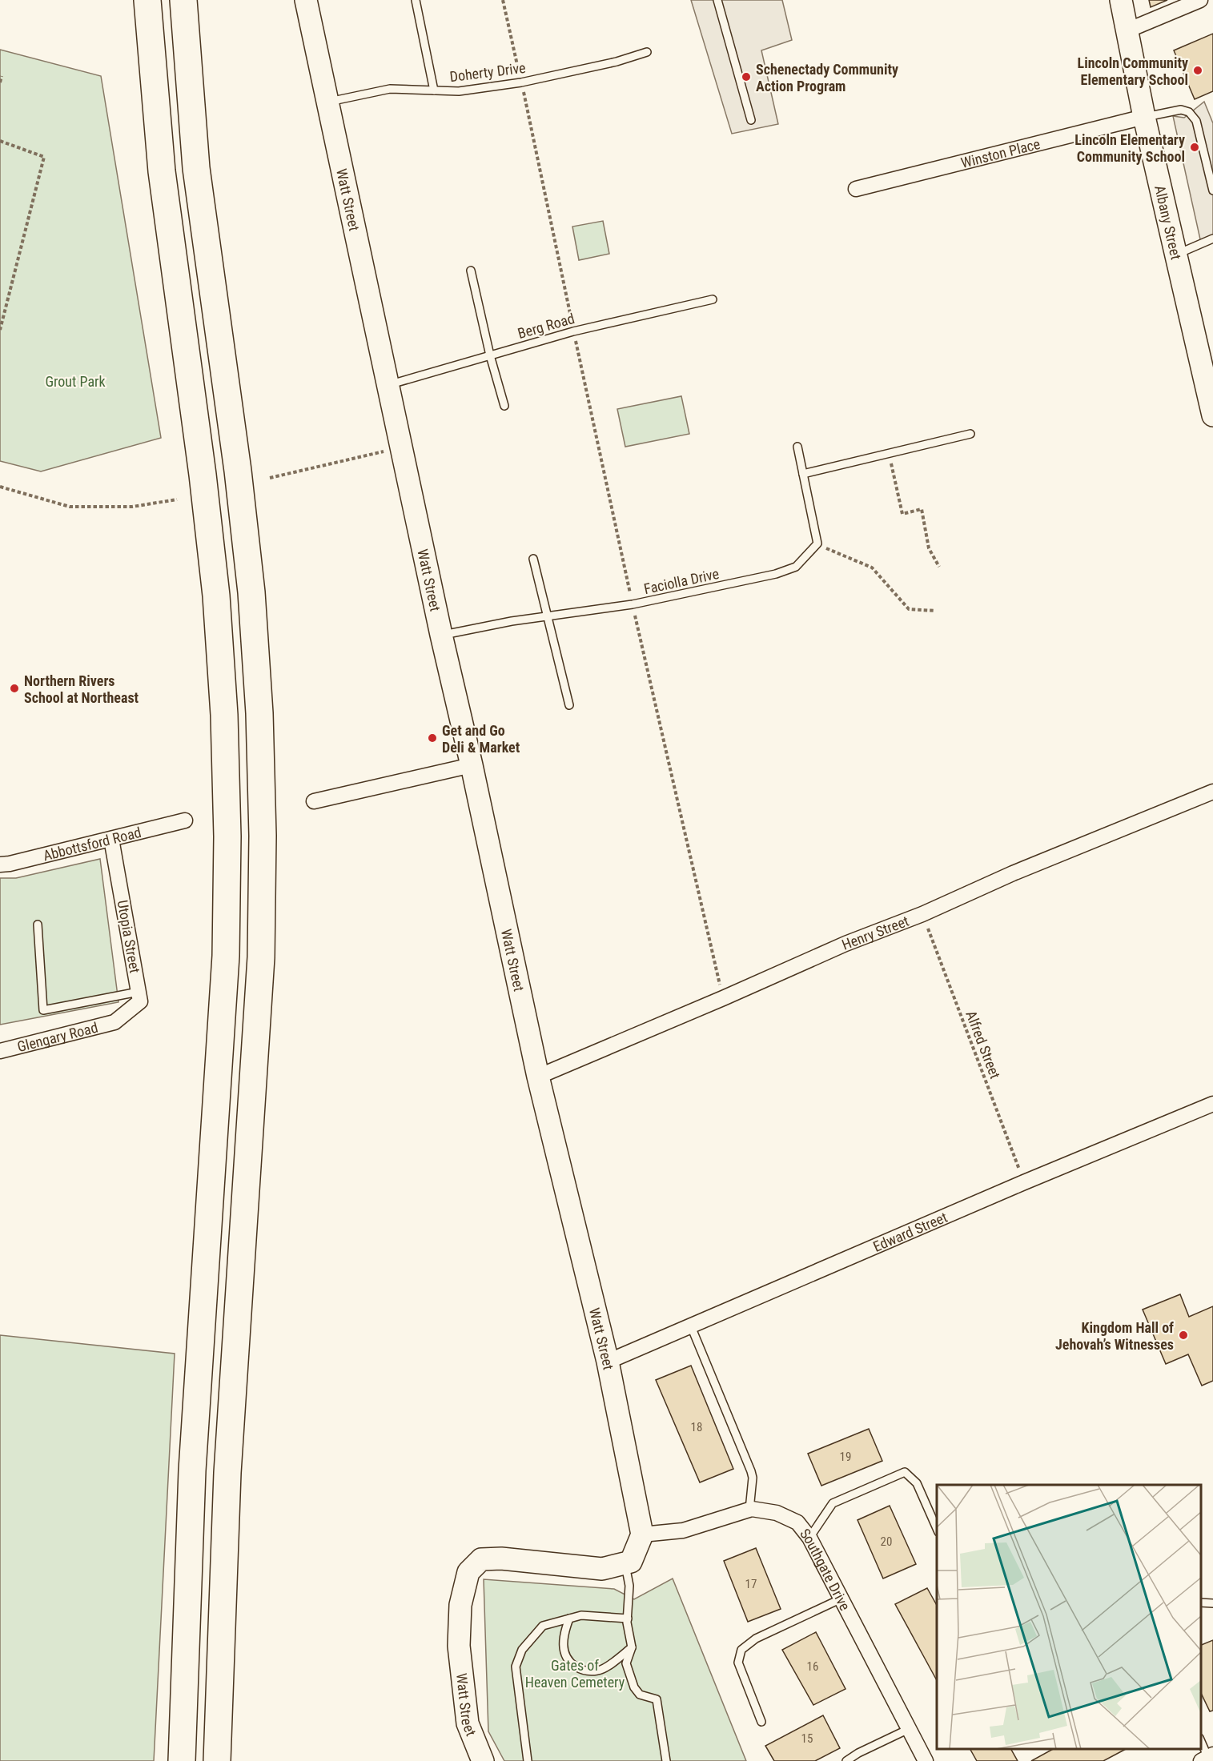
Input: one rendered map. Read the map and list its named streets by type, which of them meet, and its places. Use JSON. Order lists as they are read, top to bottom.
{
  "streets": {
    "street": [
      "Winston Place",
      "Watt Street",
      "Albany Street",
      "Abbottsford Road",
      "Henry Street",
      "Utopia Street",
      "Glengary Road",
      "Edward Street",
      "Southgate Drive"
    ],
    "lane": ["Doherty Drive", "Berg Road", "Faciolla Drive"],
    "path": ["Alfred Street"]
  },
  "crossings": [
    ["Doherty Drive", "Watt Street"],
    ["Winston Place", "Albany Street"],
    ["Watt Street", "Berg Road"],
    ["Watt Street", "Faciolla Drive"],
    ["Watt Street", "Henry Street"],
    ["Watt Street", "Edward Street"],
    ["Watt Street", "Southgate Drive"],
    ["Abbottsford Road", "Utopia Street"],
    ["Henry Street", "Alfred Street"],
    ["Utopia Street", "Glengary Road"],
    ["Alfred Street", "Edward Street"]
  ],
  "parks": ["Grout Park", "Gates of Heaven Cemetery"],
  "places": [
    "Lincoln Community Elementary School",
    "Schenectady Community Action Program",
    "Lincoln Elementary Community School",
    "Northern Rivers School at Northeast",
    "Get and Go Deli & Market",
    "Kingdom Hall of Jehovah’s Witnesses"
  ],
  "house_numbers": [
    "18",
    "19",
    "20",
    "17",
    "16",
    "15"
  ]
}
